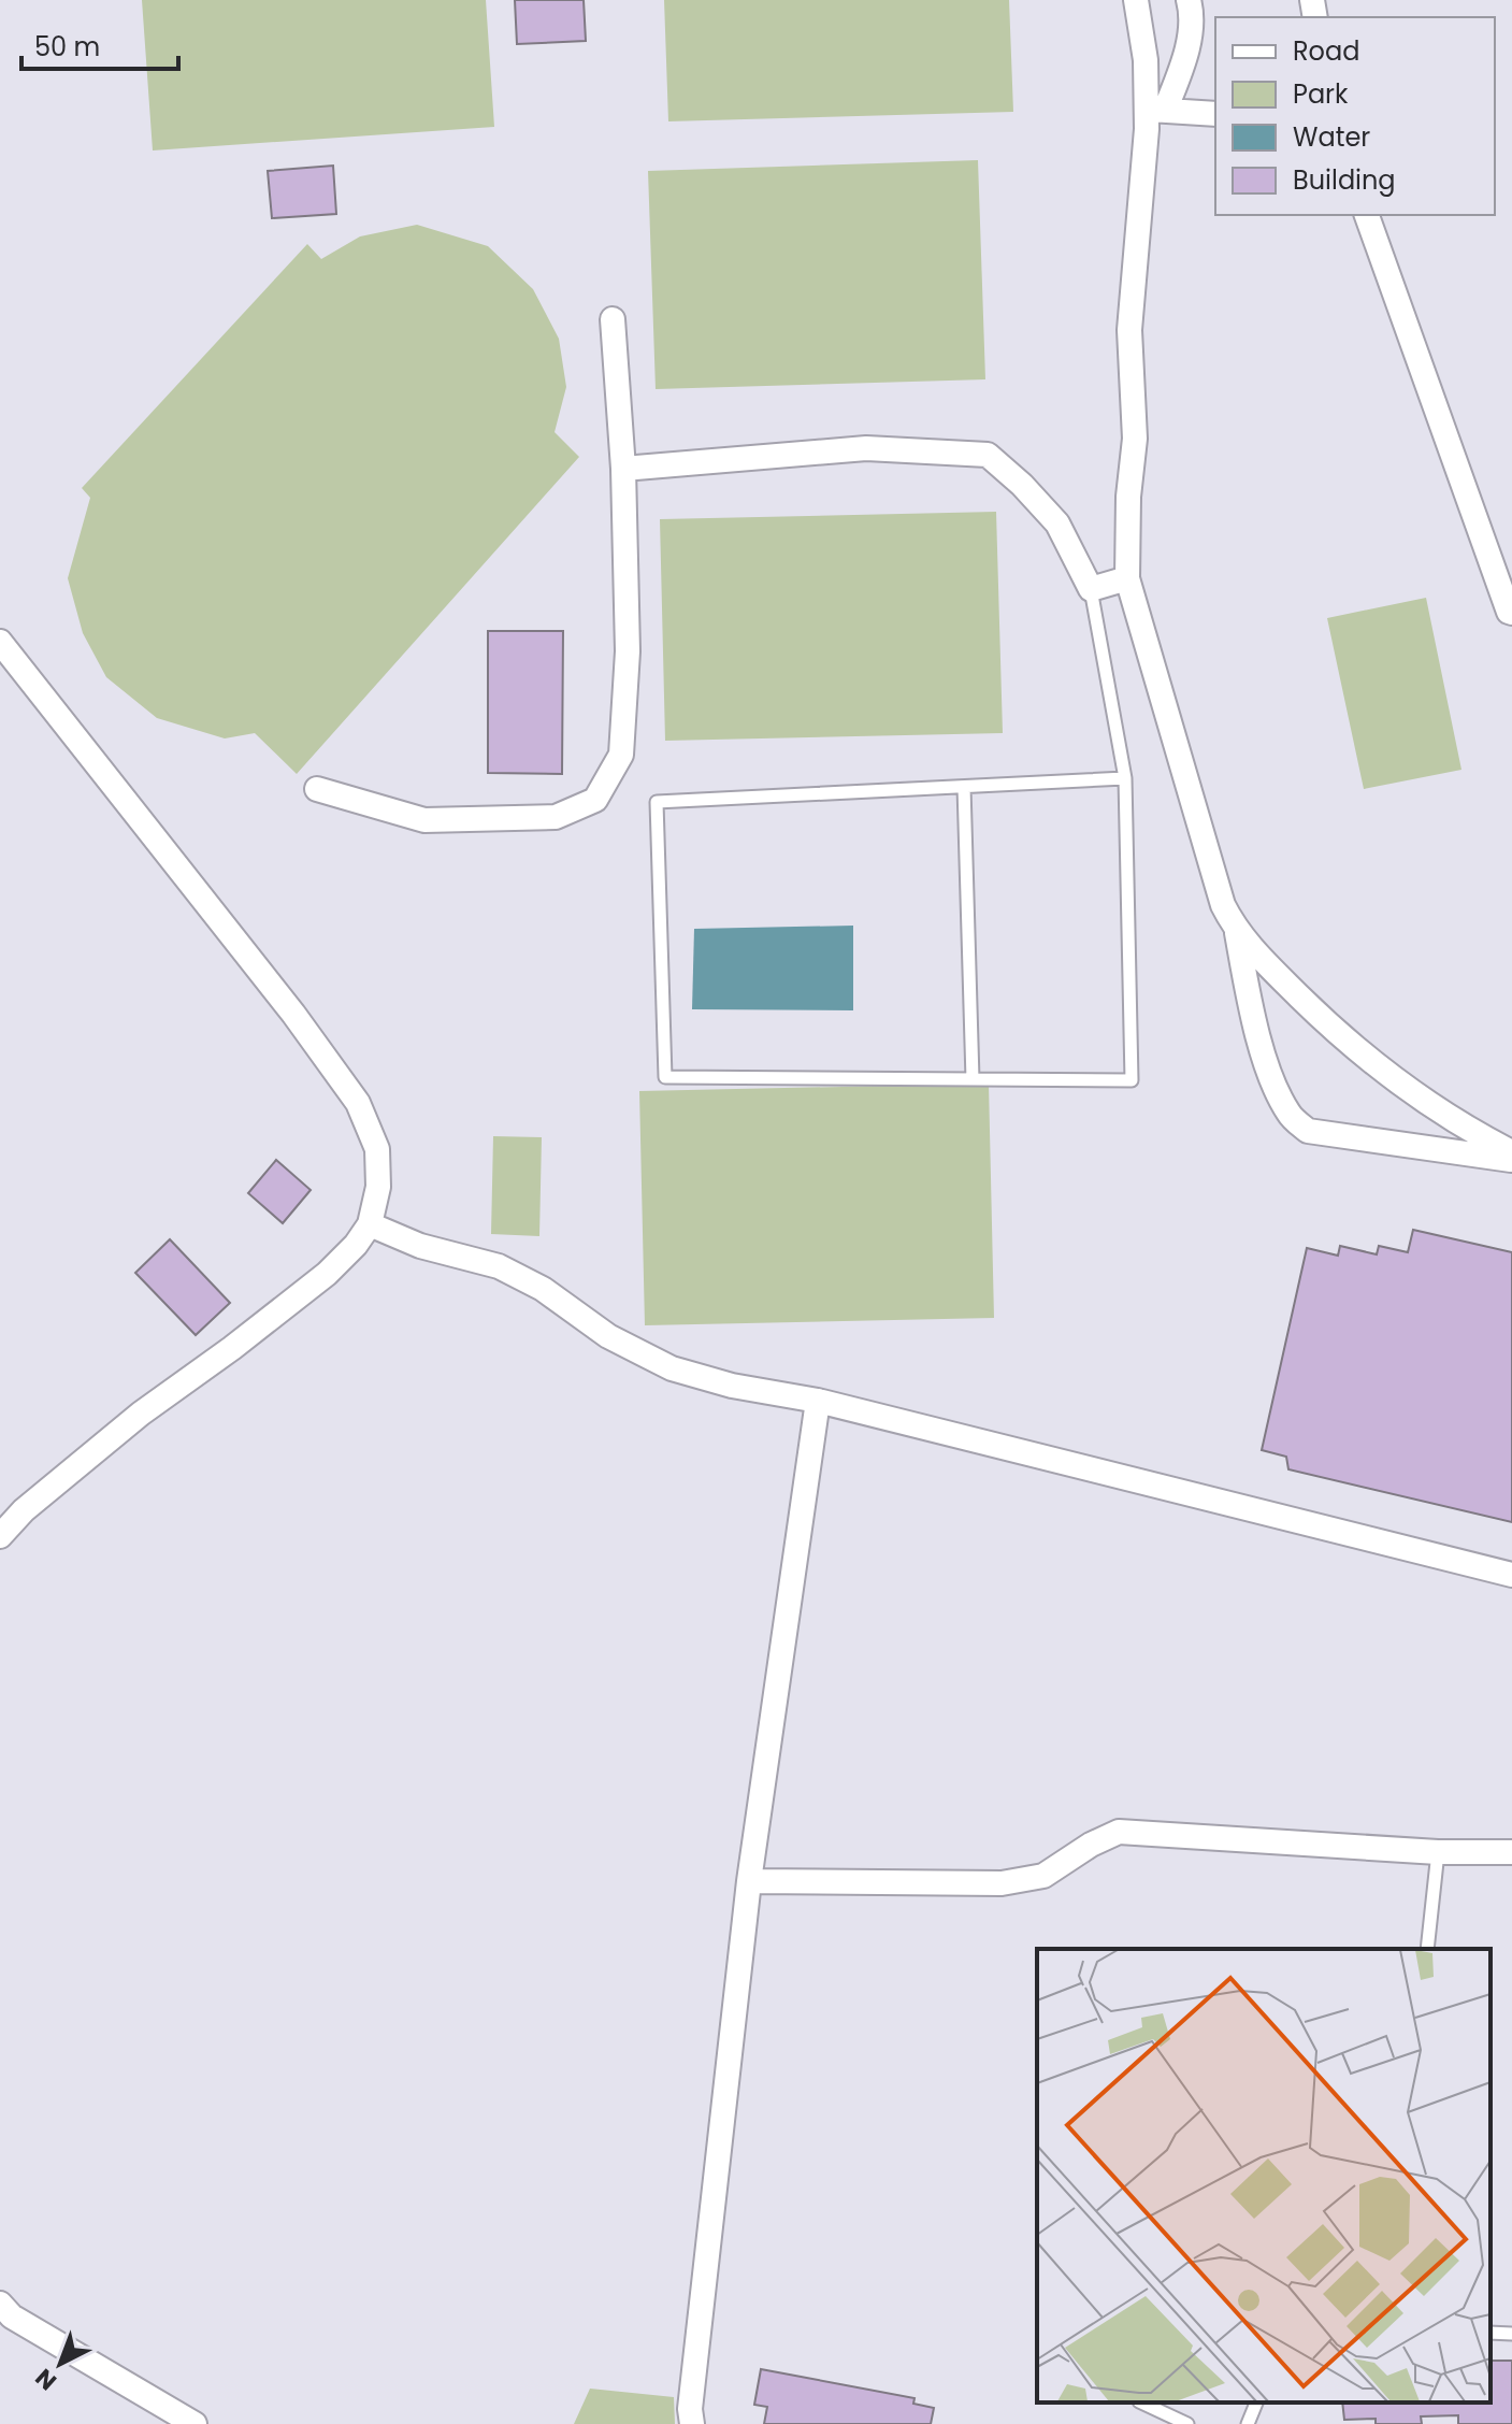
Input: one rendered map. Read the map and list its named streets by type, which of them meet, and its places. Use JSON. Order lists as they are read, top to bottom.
{
  "legend": [
    "Road",
    "Park",
    "Water",
    "Building"
  ],
  "scale_bar": "50 m",
  "north": "bottom left"
}
